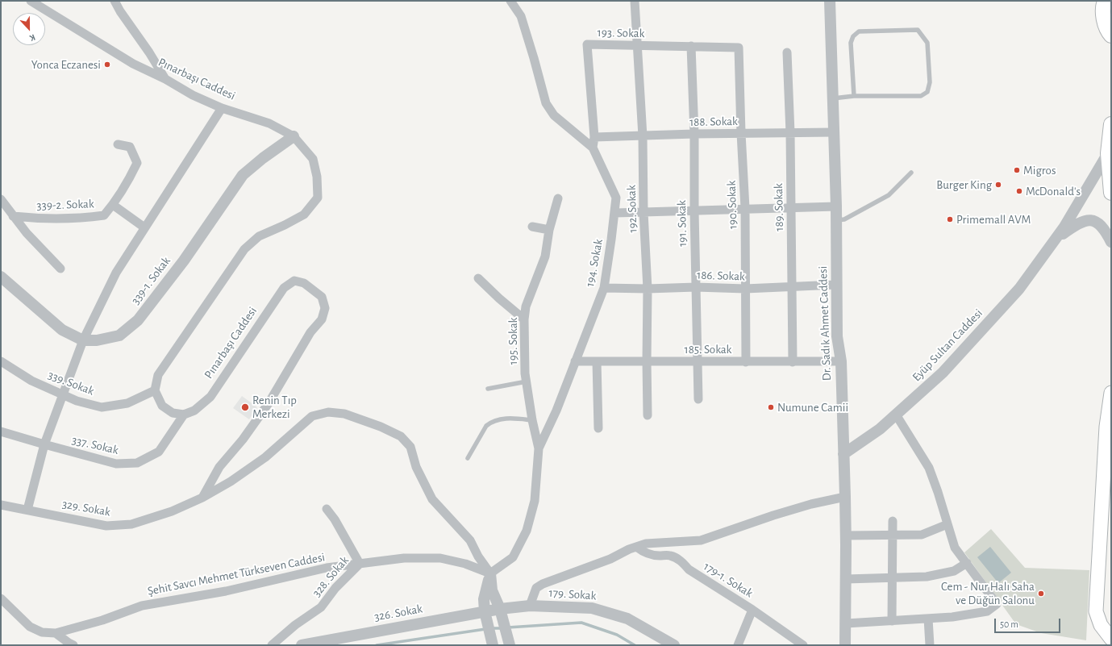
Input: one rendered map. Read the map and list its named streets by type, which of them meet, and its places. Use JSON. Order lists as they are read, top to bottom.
{
  "streets": {
    "street": [
      "193. Sokak",
      "Pınarbaşı Caddesi",
      "188. Sokak",
      "339-2. Sokak",
      "190. Sokak",
      "189. Sokak",
      "192. Sokak",
      "191. Sokak",
      "194. Sokak",
      "186. Sokak",
      "339-1. Sokak",
      "Dr. Sadık Ahmet Caddesi",
      "195. Sokak",
      "Eyüp Sultan Caddesi",
      "185. Sokak",
      "339. Sokak",
      "337. Sokak",
      "329. Sokak",
      "Şehit Savcı Mehmet Türkseven Caddesi",
      "328. Sokak",
      "179-1. Sokak",
      "179. Sokak",
      "326. Sokak"
    ]
  },
  "crossings": [
    ["193. Sokak", "188. Sokak"],
    ["193. Sokak", "190. Sokak"],
    ["193. Sokak", "192. Sokak"],
    ["193. Sokak", "191. Sokak"],
    ["193. Sokak", "194. Sokak"],
    ["Pınarbaşı Caddesi", "339-1. Sokak"],
    ["Pınarbaşı Caddesi", "339. Sokak"],
    ["Pınarbaşı Caddesi", "337. Sokak"],
    ["Pınarbaşı Caddesi", "329. Sokak"],
    ["188. Sokak", "190. Sokak"],
    ["188. Sokak", "189. Sokak"],
    ["188. Sokak", "192. Sokak"],
    ["188. Sokak", "191. Sokak"],
    ["188. Sokak", "Dr. Sadık Ahmet Caddesi"],
    ["190. Sokak", "186. Sokak"],
    ["190. Sokak", "185. Sokak"],
    ["189. Sokak", "186. Sokak"],
    ["189. Sokak", "185. Sokak"],
    ["192. Sokak", "186. Sokak"],
    ["192. Sokak", "185. Sokak"],
    ["191. Sokak", "186. Sokak"],
    ["191. Sokak", "185. Sokak"],
    ["194. Sokak", "186. Sokak"],
    ["194. Sokak", "195. Sokak"],
    ["194. Sokak", "185. Sokak"],
    ["194. Sokak", "Şehit Savcı Mehmet Türkseven Caddesi"],
    ["186. Sokak", "Dr. Sadık Ahmet Caddesi"],
    ["Dr. Sadık Ahmet Caddesi", "Eyüp Sultan Caddesi"],
    ["Dr. Sadık Ahmet Caddesi", "185. Sokak"],
    ["Şehit Savcı Mehmet Türkseven Caddesi", "328. Sokak"],
    ["179. Sokak", "326. Sokak"]
  ],
  "places": [
    "Yonca Eczanesi",
    "Migros",
    "Burger King",
    "McDonald's",
    "Primemall AVM",
    "Renin Tıp Merkezi",
    "Numune Camii",
    "Cem - Nur Halı Saha ve Düğün Salonu"
  ],
  "scale_bar": "50 m",
  "north": "bottom"
}
